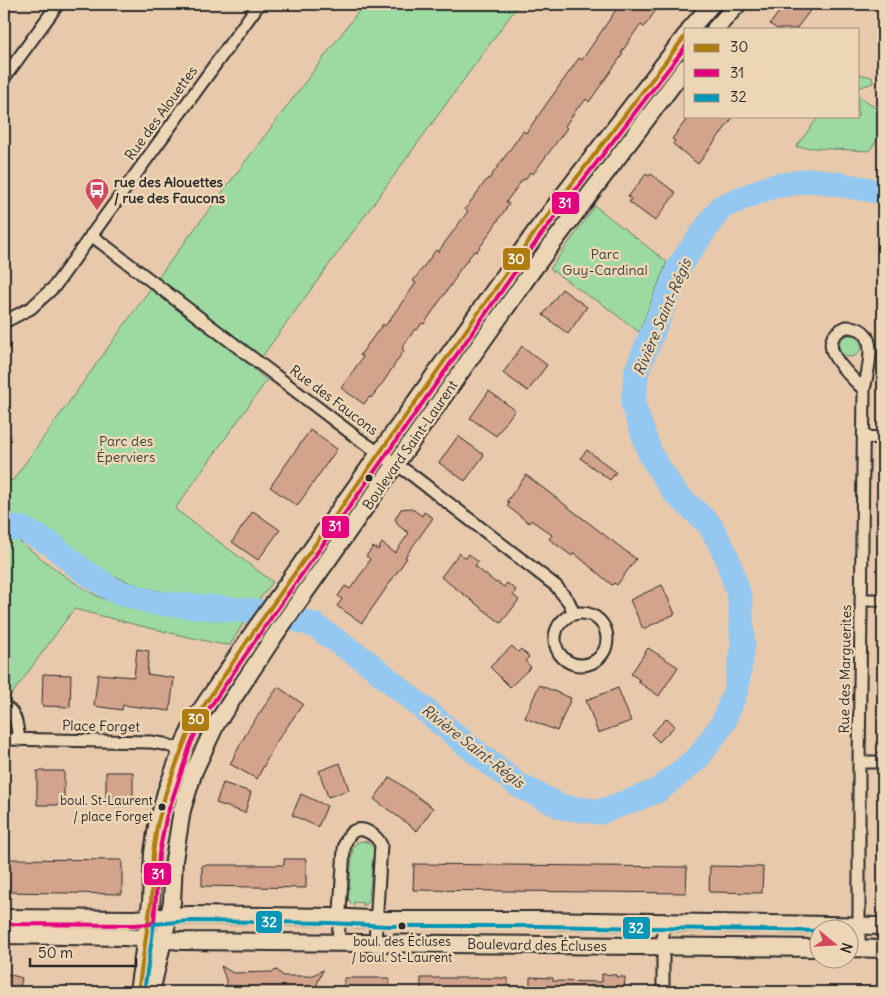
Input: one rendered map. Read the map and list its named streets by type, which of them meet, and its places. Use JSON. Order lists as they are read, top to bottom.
{
  "streets": {
    "street": [
      "Rue des Alouettes",
      "Rue des Faucons",
      "Boulevard Saint-Laurent",
      "Rue des Marguerites",
      "Place Forget",
      "Boulevard des Écluses"
    ]
  },
  "crossings": [
    ["Rue des Alouettes", "Rue des Faucons"],
    ["Rue des Faucons", "Boulevard Saint-Laurent"],
    ["Boulevard Saint-Laurent", "Place Forget"],
    ["Boulevard Saint-Laurent", "Boulevard des Écluses"]
  ],
  "water": ["Rivière Saint-Régis"],
  "parks": ["Parc Guy-Cardinal", "Parc des Éperviers"],
  "places": {
    "bus stop": ["rue des Alouettes / rue des Faucons"],
    "other": ["boul. St-Laurent / place Forget", "boul. des Écluses / boul. St-Laurent"]
  },
  "lines": ["transit line 30", "transit line 31", "transit line 32"],
  "legend": ["30", "31", "32"],
  "scale_bar": "50 m",
  "north": "right"
}
